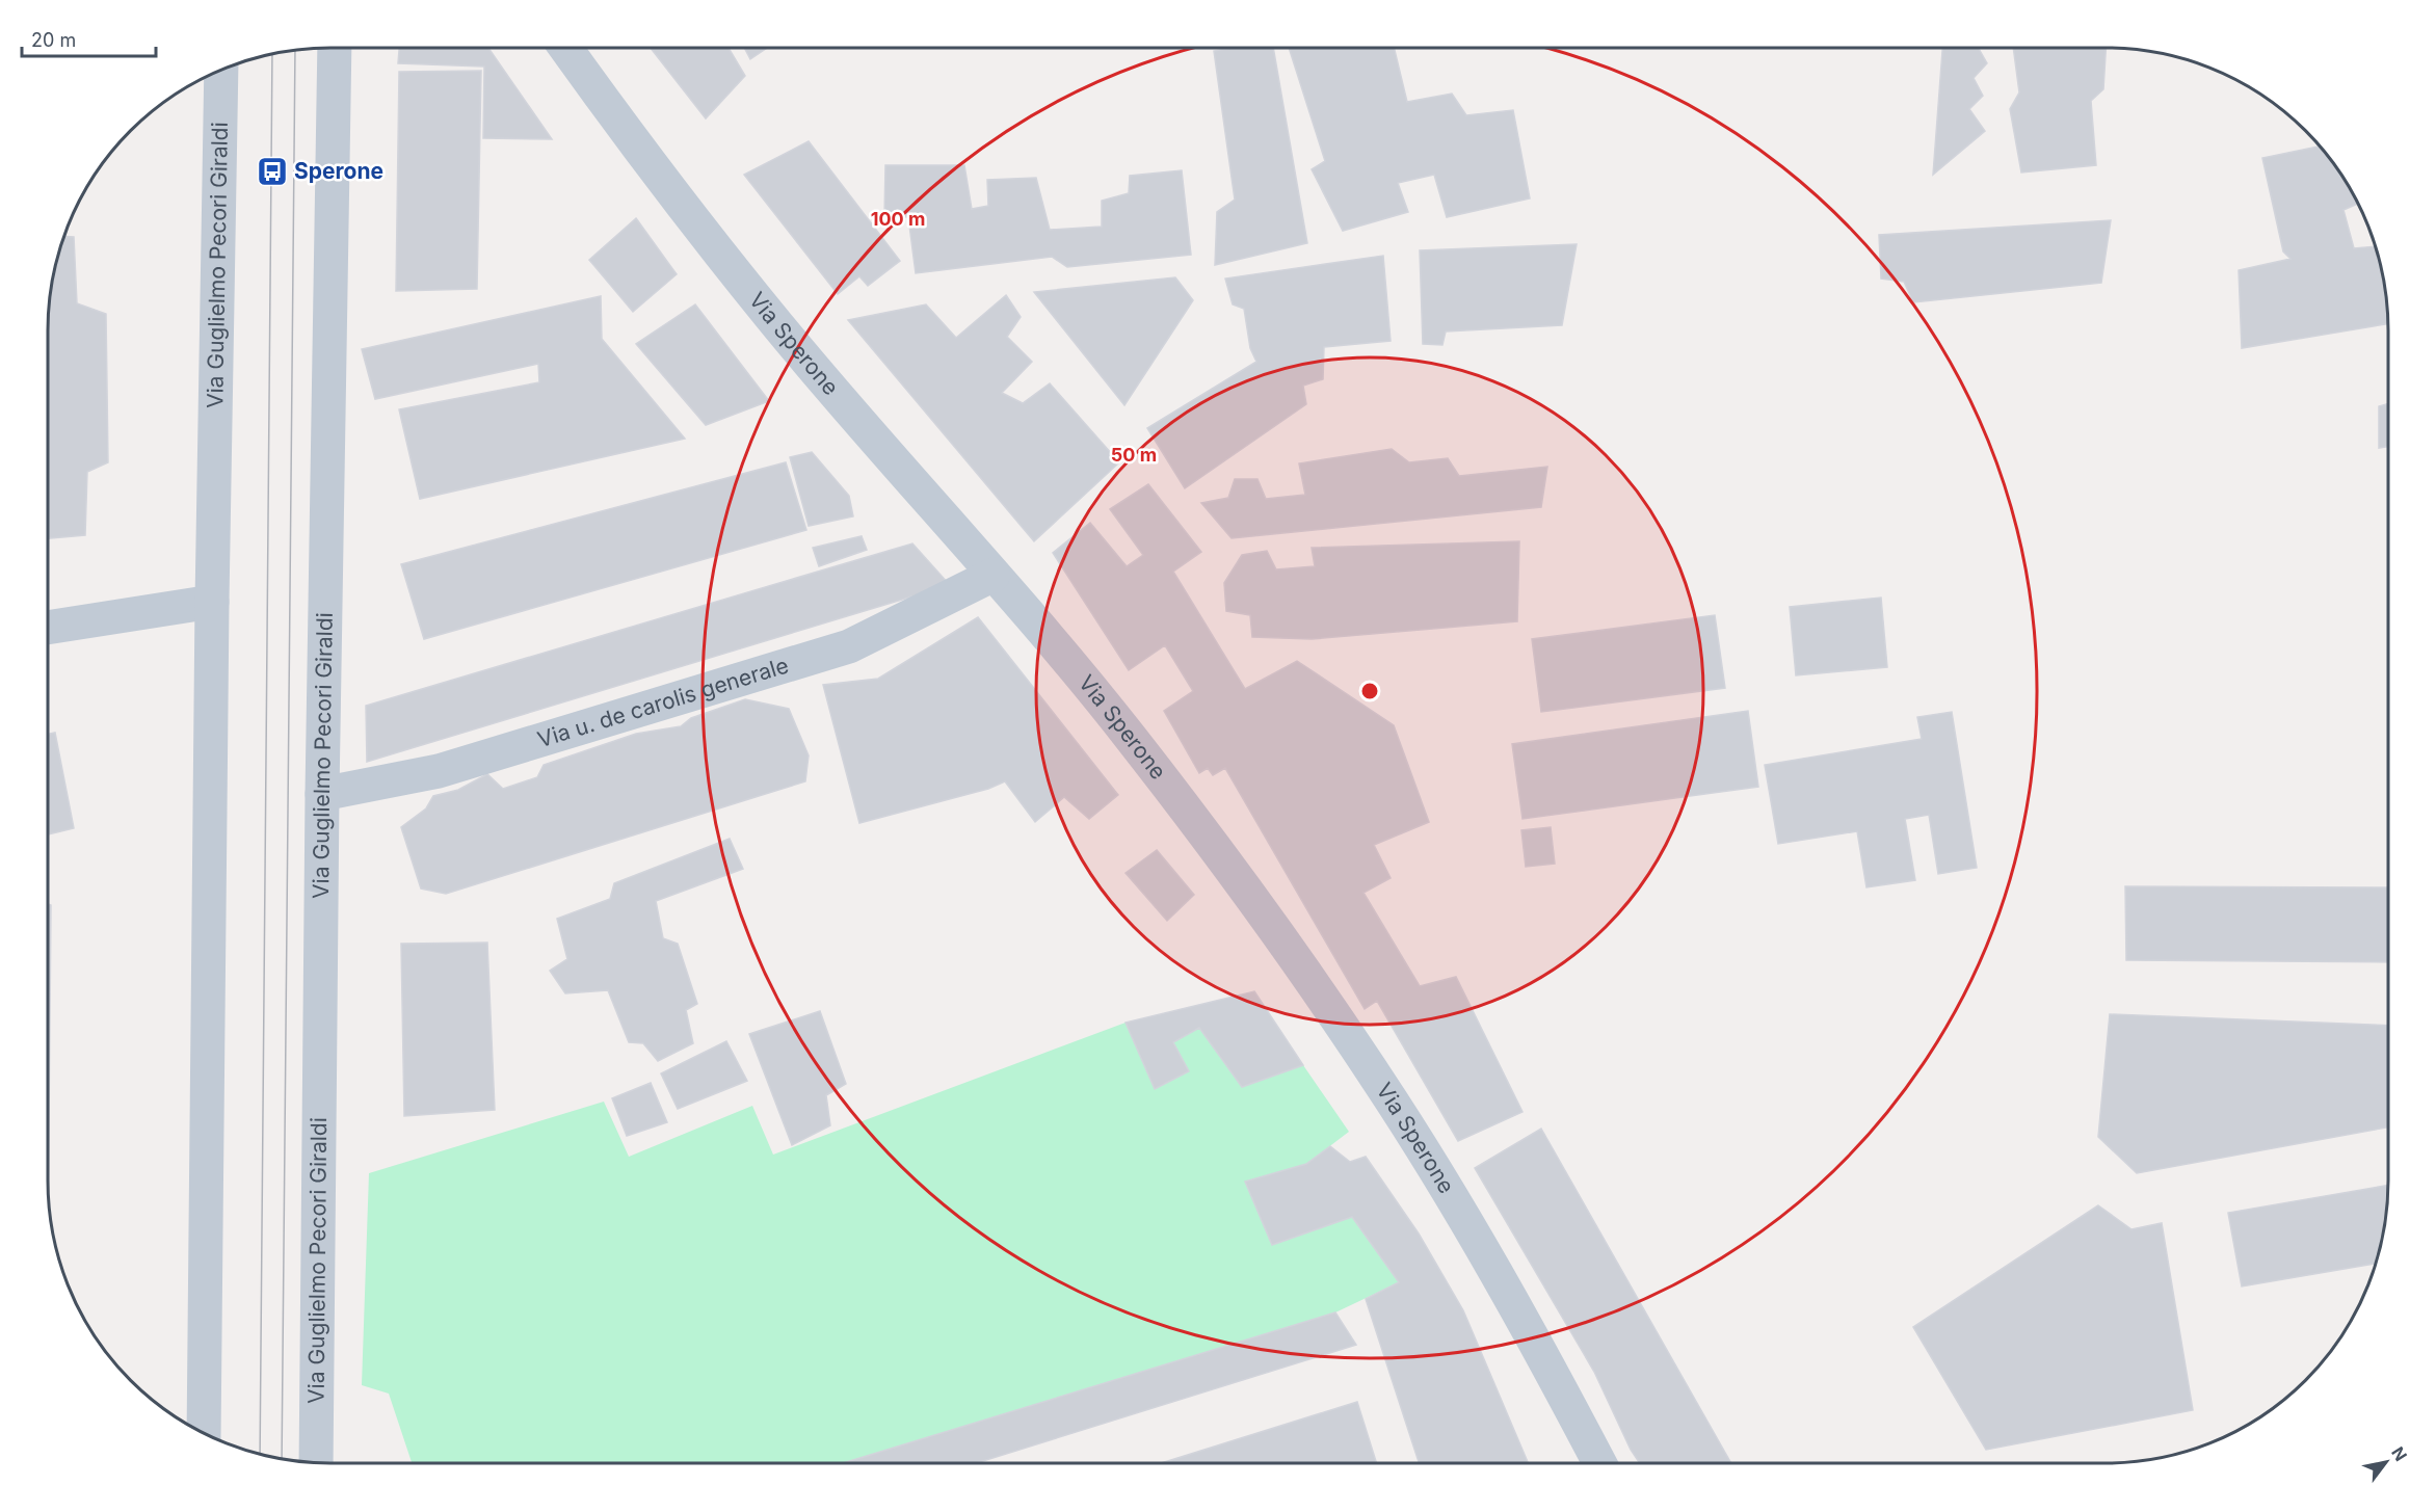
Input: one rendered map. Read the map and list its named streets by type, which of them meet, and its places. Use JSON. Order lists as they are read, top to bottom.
{
  "streets": {
    "street": ["Via Guglielmo Pecori Giraldi", "Via Sperone", "Via u. de carolis generale"]
  },
  "crossings": [
    ["Via Guglielmo Pecori Giraldi", "Via u. de carolis generale"],
    ["Via Sperone", "Via u. de carolis generale"]
  ],
  "places": {
    "bus stop": ["Sperone"]
  },
  "scale_bar": "20 m",
  "north": "top right",
  "rings": ["100 m", "50 m"]
}
